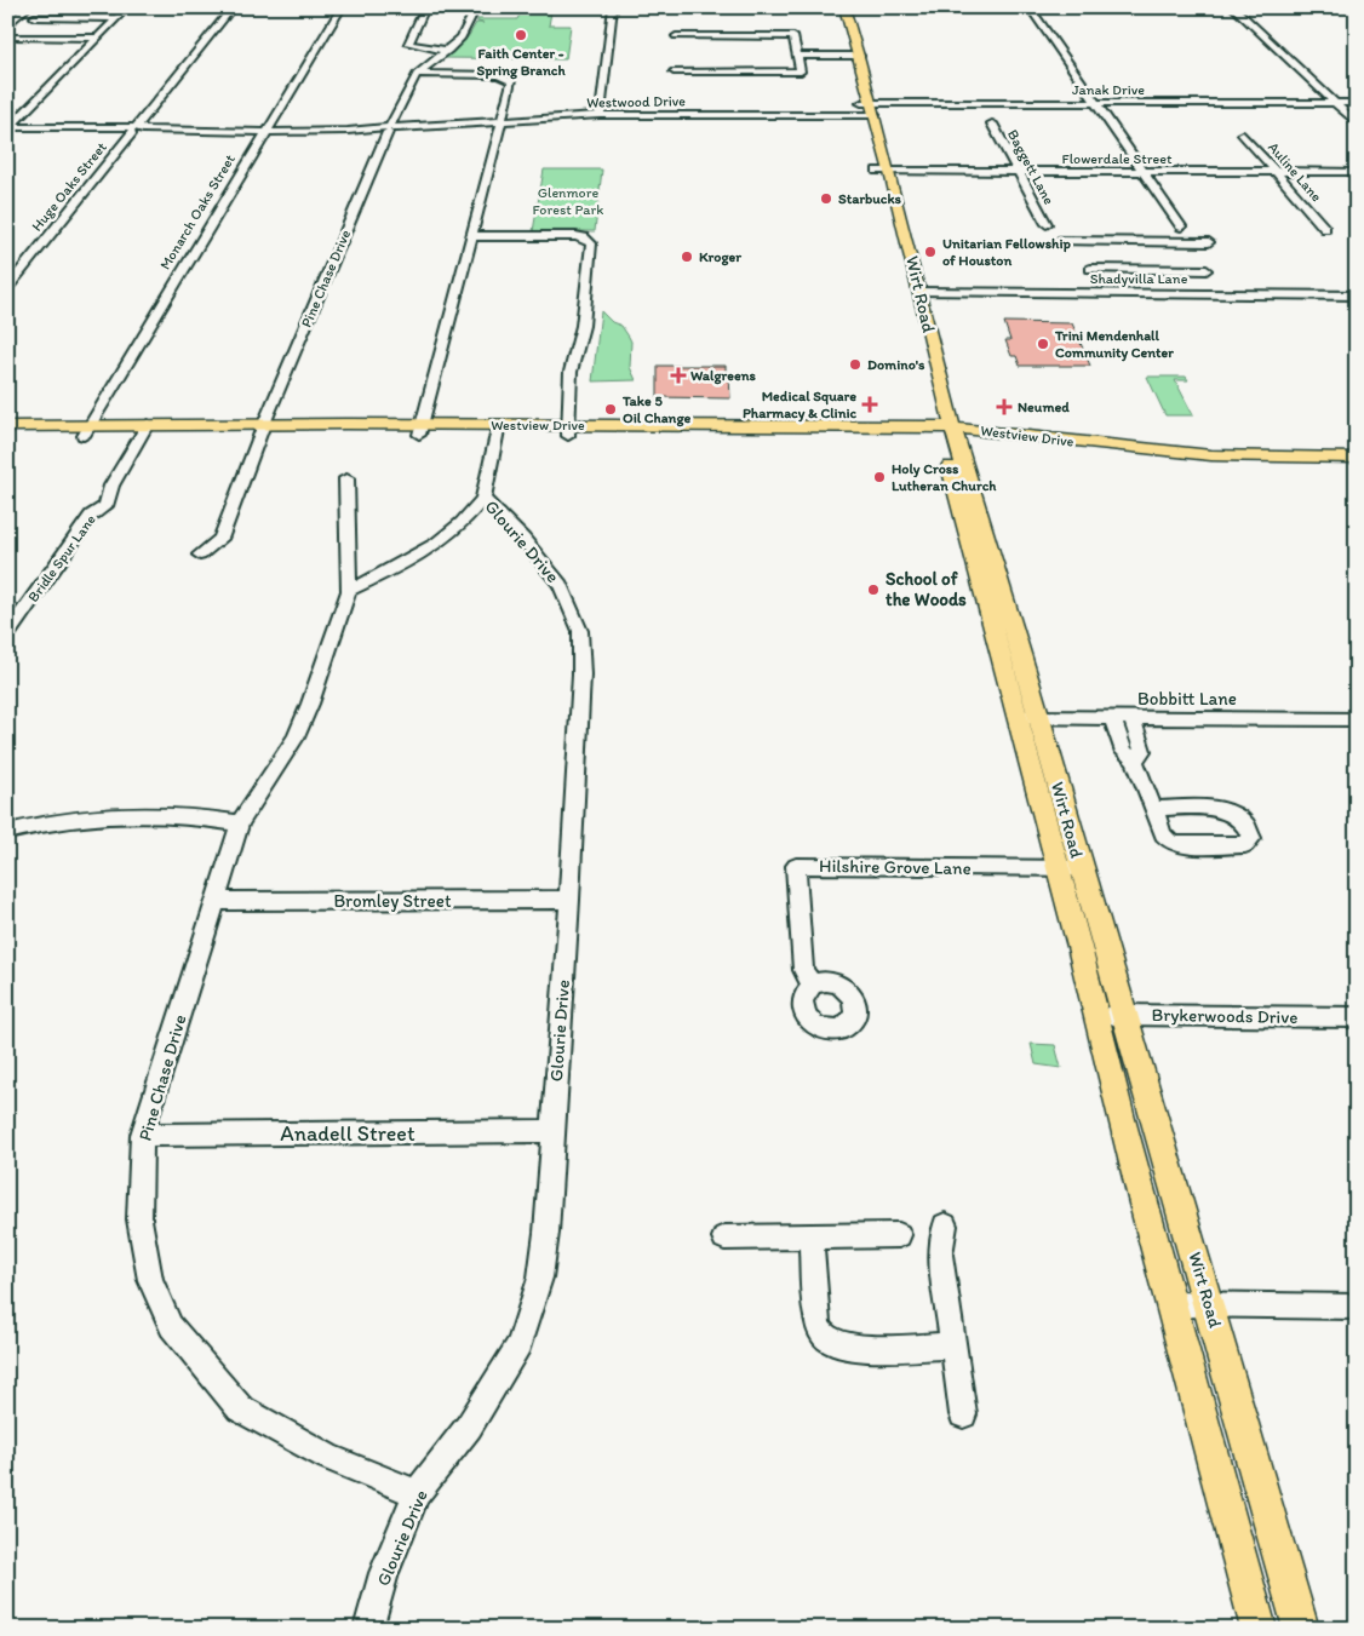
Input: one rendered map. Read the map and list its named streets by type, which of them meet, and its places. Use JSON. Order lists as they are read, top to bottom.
{
  "streets": {
    "main road": ["Wirt Road", "Westview Drive"],
    "street": [
      "Janak Drive",
      "Westwood Drive",
      "Flowerdale Street",
      "Baggett Lane",
      "Auline Lane",
      "Huge Oaks Street",
      "Monarch Oaks Street",
      "Pine Chase Drive",
      "Shadyvilla Lane",
      "Glourie Drive",
      "Bridle Spur Lane",
      "Bobbitt Lane",
      "Hilshire Grove Lane",
      "Bromley Street",
      "Brykerwoods Drive",
      "Anadell Street"
    ]
  },
  "crossings": [
    ["Janak Drive", "Westwood Drive"],
    ["Janak Drive", "Wirt Road"],
    ["Westwood Drive", "Huge Oaks Street"],
    ["Westwood Drive", "Monarch Oaks Street"],
    ["Westwood Drive", "Pine Chase Drive"],
    ["Westwood Drive", "Wirt Road"],
    ["Flowerdale Street", "Baggett Lane"],
    ["Flowerdale Street", "Auline Lane"],
    ["Flowerdale Street", "Wirt Road"],
    ["Monarch Oaks Street", "Westview Drive"],
    ["Pine Chase Drive", "Westview Drive"],
    ["Pine Chase Drive", "Glourie Drive"],
    ["Pine Chase Drive", "Bromley Street"],
    ["Pine Chase Drive", "Anadell Street"],
    ["Shadyvilla Lane", "Wirt Road"],
    ["Wirt Road", "Westview Drive"],
    ["Wirt Road", "Bobbitt Lane"],
    ["Wirt Road", "Hilshire Grove Lane"],
    ["Wirt Road", "Brykerwoods Drive"],
    ["Westview Drive", "Glourie Drive"],
    ["Westview Drive", "Bridle Spur Lane"],
    ["Glourie Drive", "Bromley Street"],
    ["Glourie Drive", "Anadell Street"]
  ],
  "parks": ["Glenmore Forest Park"],
  "places": {
    "other": [
      "Faith Center - Spring Branch",
      "Starbucks",
      "Unitarian Fellowship of Houston",
      "Kroger",
      "Trini Mendenhall Community Center",
      "Domino's",
      "Take 5 Oil Change",
      "Holy Cross Lutheran Church",
      "School of the Woods"
    ],
    "health": ["Walgreens", "Medical Square Pharmacy & Clinic", "Neumed"]
  }
}
